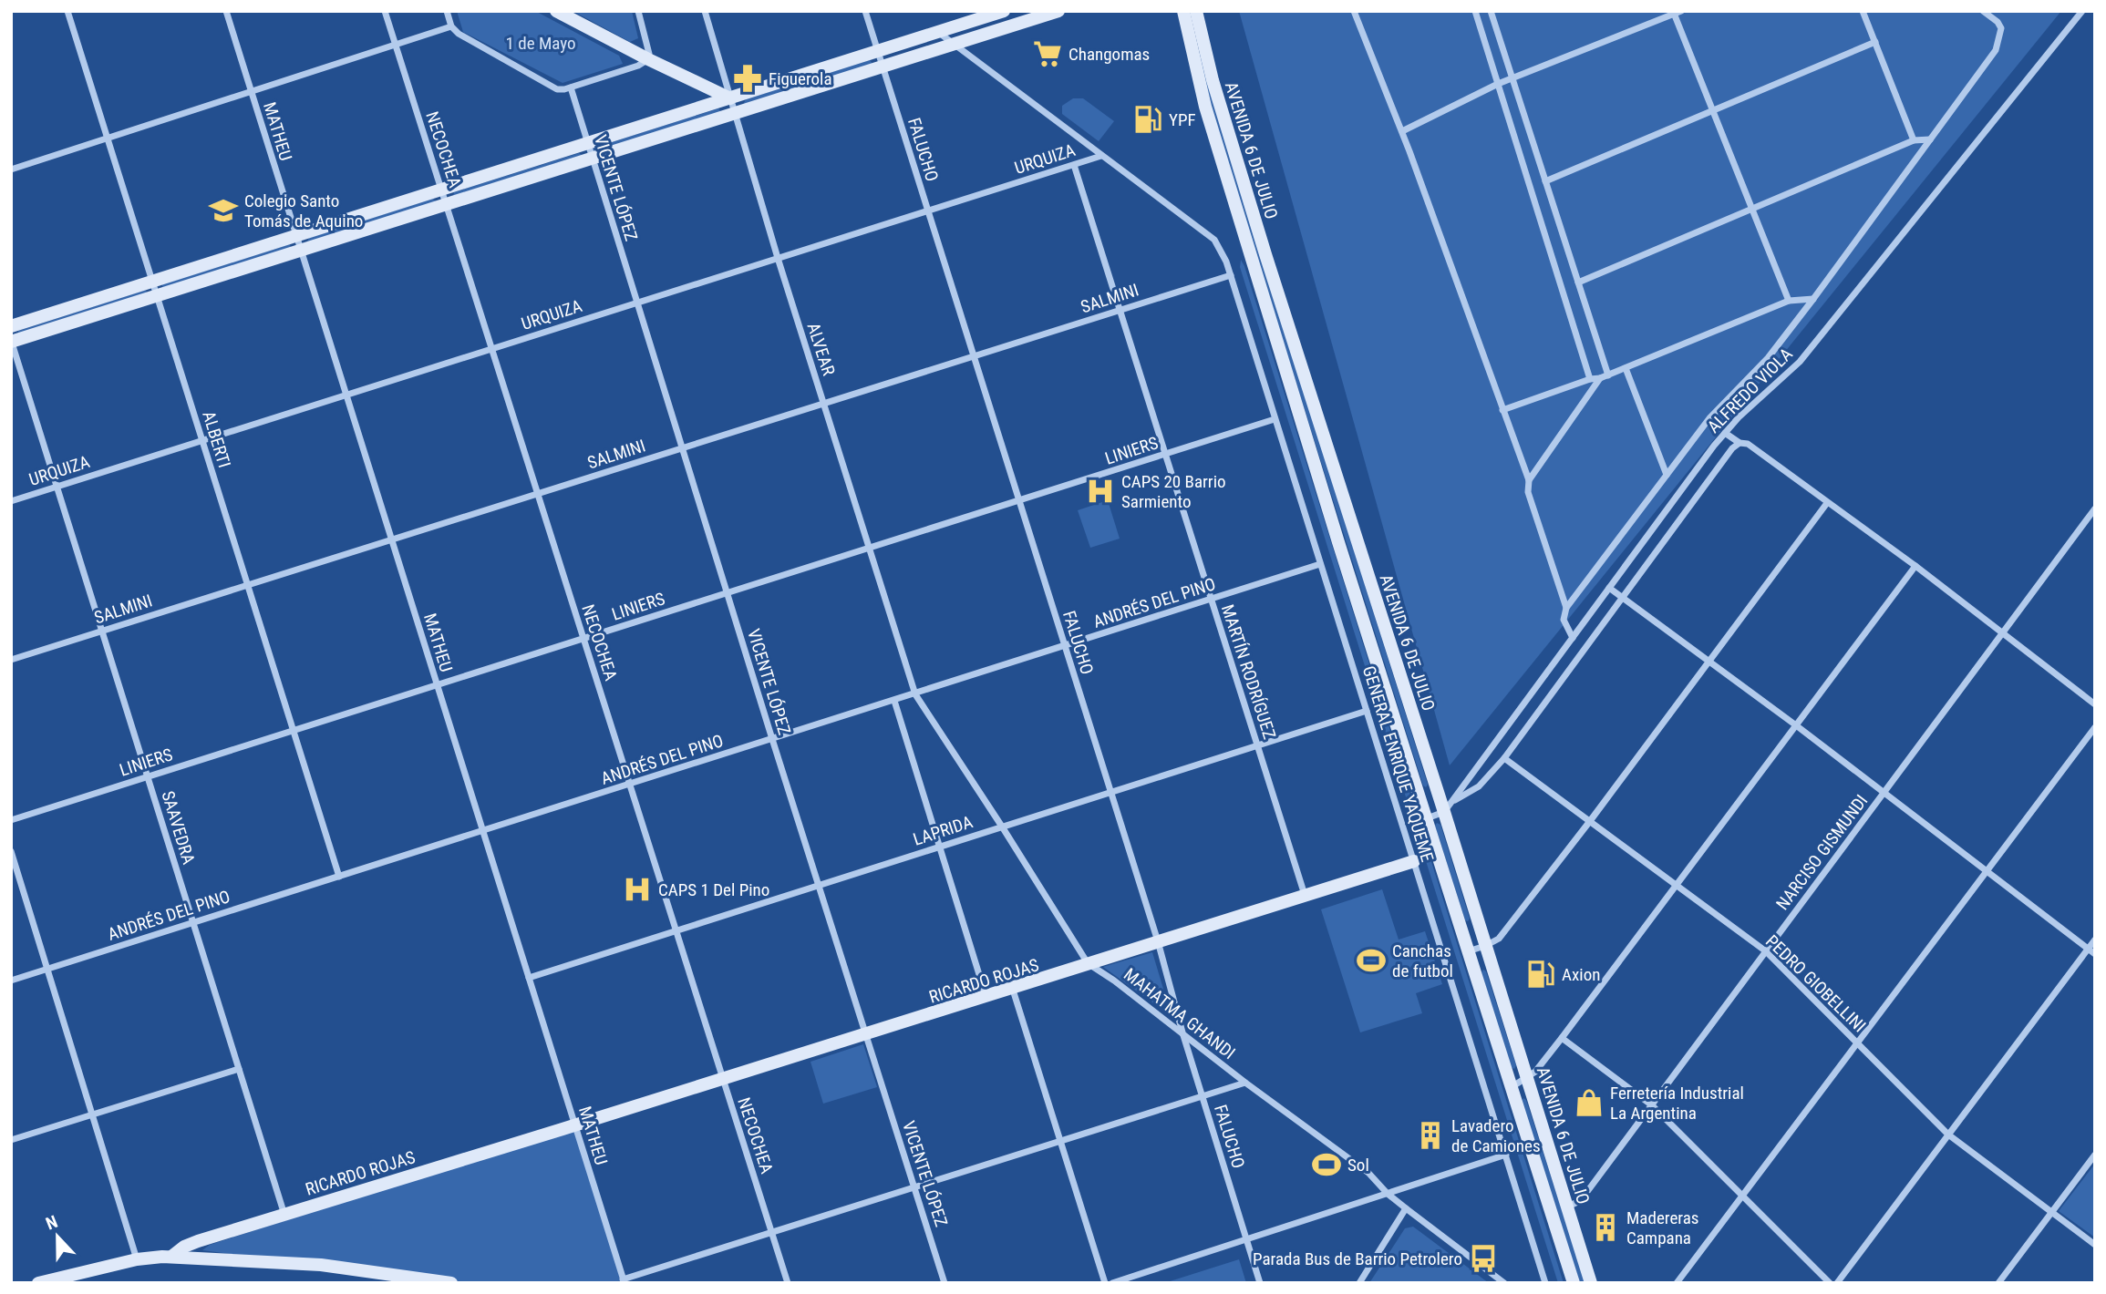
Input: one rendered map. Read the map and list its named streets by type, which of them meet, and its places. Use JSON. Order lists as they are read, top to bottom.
{
  "streets": {
    "main road": ["AVENIDA 6 DE JULIO", "RICARDO ROJAS"],
    "street": [
      "MATHEU",
      "NECOCHEA",
      "FALUCHO",
      "URQUIZA",
      "VICENTE LÓPEZ",
      "SALMINI",
      "ALVEAR",
      "ALFREDO VIOLA",
      "ALBERTI",
      "LINIERS",
      "ANDRÉS DEL PINO",
      "MARTÍN RODRÍGUEZ",
      "GENERAL ENRIQUE YAQUEME",
      "SAAVEDRA",
      "LAPRIDA",
      "NARCISO GISMUNDI",
      "PEDRO GIOBELLINI",
      "MAHATMA GHANDI"
    ]
  },
  "crossings": [
    ["MATHEU", "URQUIZA"],
    ["MATHEU", "SALMINI"],
    ["MATHEU", "LINIERS"],
    ["MATHEU", "ANDRÉS DEL PINO"],
    ["MATHEU", "LAPRIDA"],
    ["MATHEU", "RICARDO ROJAS"],
    ["NECOCHEA", "URQUIZA"],
    ["NECOCHEA", "SALMINI"],
    ["NECOCHEA", "LINIERS"],
    ["NECOCHEA", "ANDRÉS DEL PINO"],
    ["NECOCHEA", "LAPRIDA"],
    ["NECOCHEA", "RICARDO ROJAS"],
    ["FALUCHO", "URQUIZA"],
    ["FALUCHO", "SALMINI"],
    ["FALUCHO", "LINIERS"],
    ["FALUCHO", "ANDRÉS DEL PINO"],
    ["FALUCHO", "LAPRIDA"],
    ["FALUCHO", "RICARDO ROJAS"],
    ["FALUCHO", "MAHATMA GHANDI"],
    ["AVENIDA 6 DE JULIO", "ALFREDO VIOLA"],
    ["AVENIDA 6 DE JULIO", "NARCISO GISMUNDI"],
    ["URQUIZA", "VICENTE LÓPEZ"],
    ["URQUIZA", "ALVEAR"],
    ["URQUIZA", "ALBERTI"],
    ["URQUIZA", "MARTÍN RODRÍGUEZ"],
    ["URQUIZA", "GENERAL ENRIQUE YAQUEME"],
    ["URQUIZA", "SAAVEDRA"],
    ["VICENTE LÓPEZ", "SALMINI"],
    ["VICENTE LÓPEZ", "LINIERS"],
    ["VICENTE LÓPEZ", "ANDRÉS DEL PINO"],
    ["VICENTE LÓPEZ", "LAPRIDA"],
    ["VICENTE LÓPEZ", "RICARDO ROJAS"],
    ["SALMINI", "ALVEAR"],
    ["SALMINI", "ALBERTI"],
    ["SALMINI", "MARTÍN RODRÍGUEZ"],
    ["SALMINI", "GENERAL ENRIQUE YAQUEME"],
    ["SALMINI", "SAAVEDRA"],
    ["ALVEAR", "LINIERS"],
    ["ALVEAR", "ANDRÉS DEL PINO"],
    ["ALVEAR", "MAHATMA GHANDI"],
    ["ALFREDO VIOLA", "PEDRO GIOBELLINI"],
    ["ALBERTI", "LINIERS"],
    ["ALBERTI", "ANDRÉS DEL PINO"],
    ["LINIERS", "MARTÍN RODRÍGUEZ"],
    ["LINIERS", "GENERAL ENRIQUE YAQUEME"],
    ["LINIERS", "SAAVEDRA"],
    ["ANDRÉS DEL PINO", "MARTÍN RODRÍGUEZ"],
    ["ANDRÉS DEL PINO", "GENERAL ENRIQUE YAQUEME"],
    ["ANDRÉS DEL PINO", "SAAVEDRA"],
    ["ANDRÉS DEL PINO", "MAHATMA GHANDI"],
    ["MARTÍN RODRÍGUEZ", "LAPRIDA"],
    ["MARTÍN RODRÍGUEZ", "RICARDO ROJAS"],
    ["GENERAL ENRIQUE YAQUEME", "LAPRIDA"],
    ["GENERAL ENRIQUE YAQUEME", "RICARDO ROJAS"],
    ["SAAVEDRA", "RICARDO ROJAS"],
    ["LAPRIDA", "MAHATMA GHANDI"],
    ["NARCISO GISMUNDI", "PEDRO GIOBELLINI"],
    ["RICARDO ROJAS", "MAHATMA GHANDI"]
  ],
  "parks": ["1 de Mayo"],
  "places": {
    "supermarket": ["Changomas"],
    "pharmacy": ["Figuerola"],
    "fuel station": ["YPF", "Axion"],
    "school or university": ["Colegio Santo Tomás de Aquino"],
    "hospital": ["CAPS 20 Barrio Sarmiento", "CAPS 1 Del Pino"],
    "sports": ["Canchas de futbol", "Sol"],
    "shop": ["Ferretería Industrial La Argentina"],
    "building": ["Lavadero de Camiones", "Madereras Campana"],
    "bus stop": ["Parada Bus de Barrio Petrolero"]
  },
  "north": "top"
}
